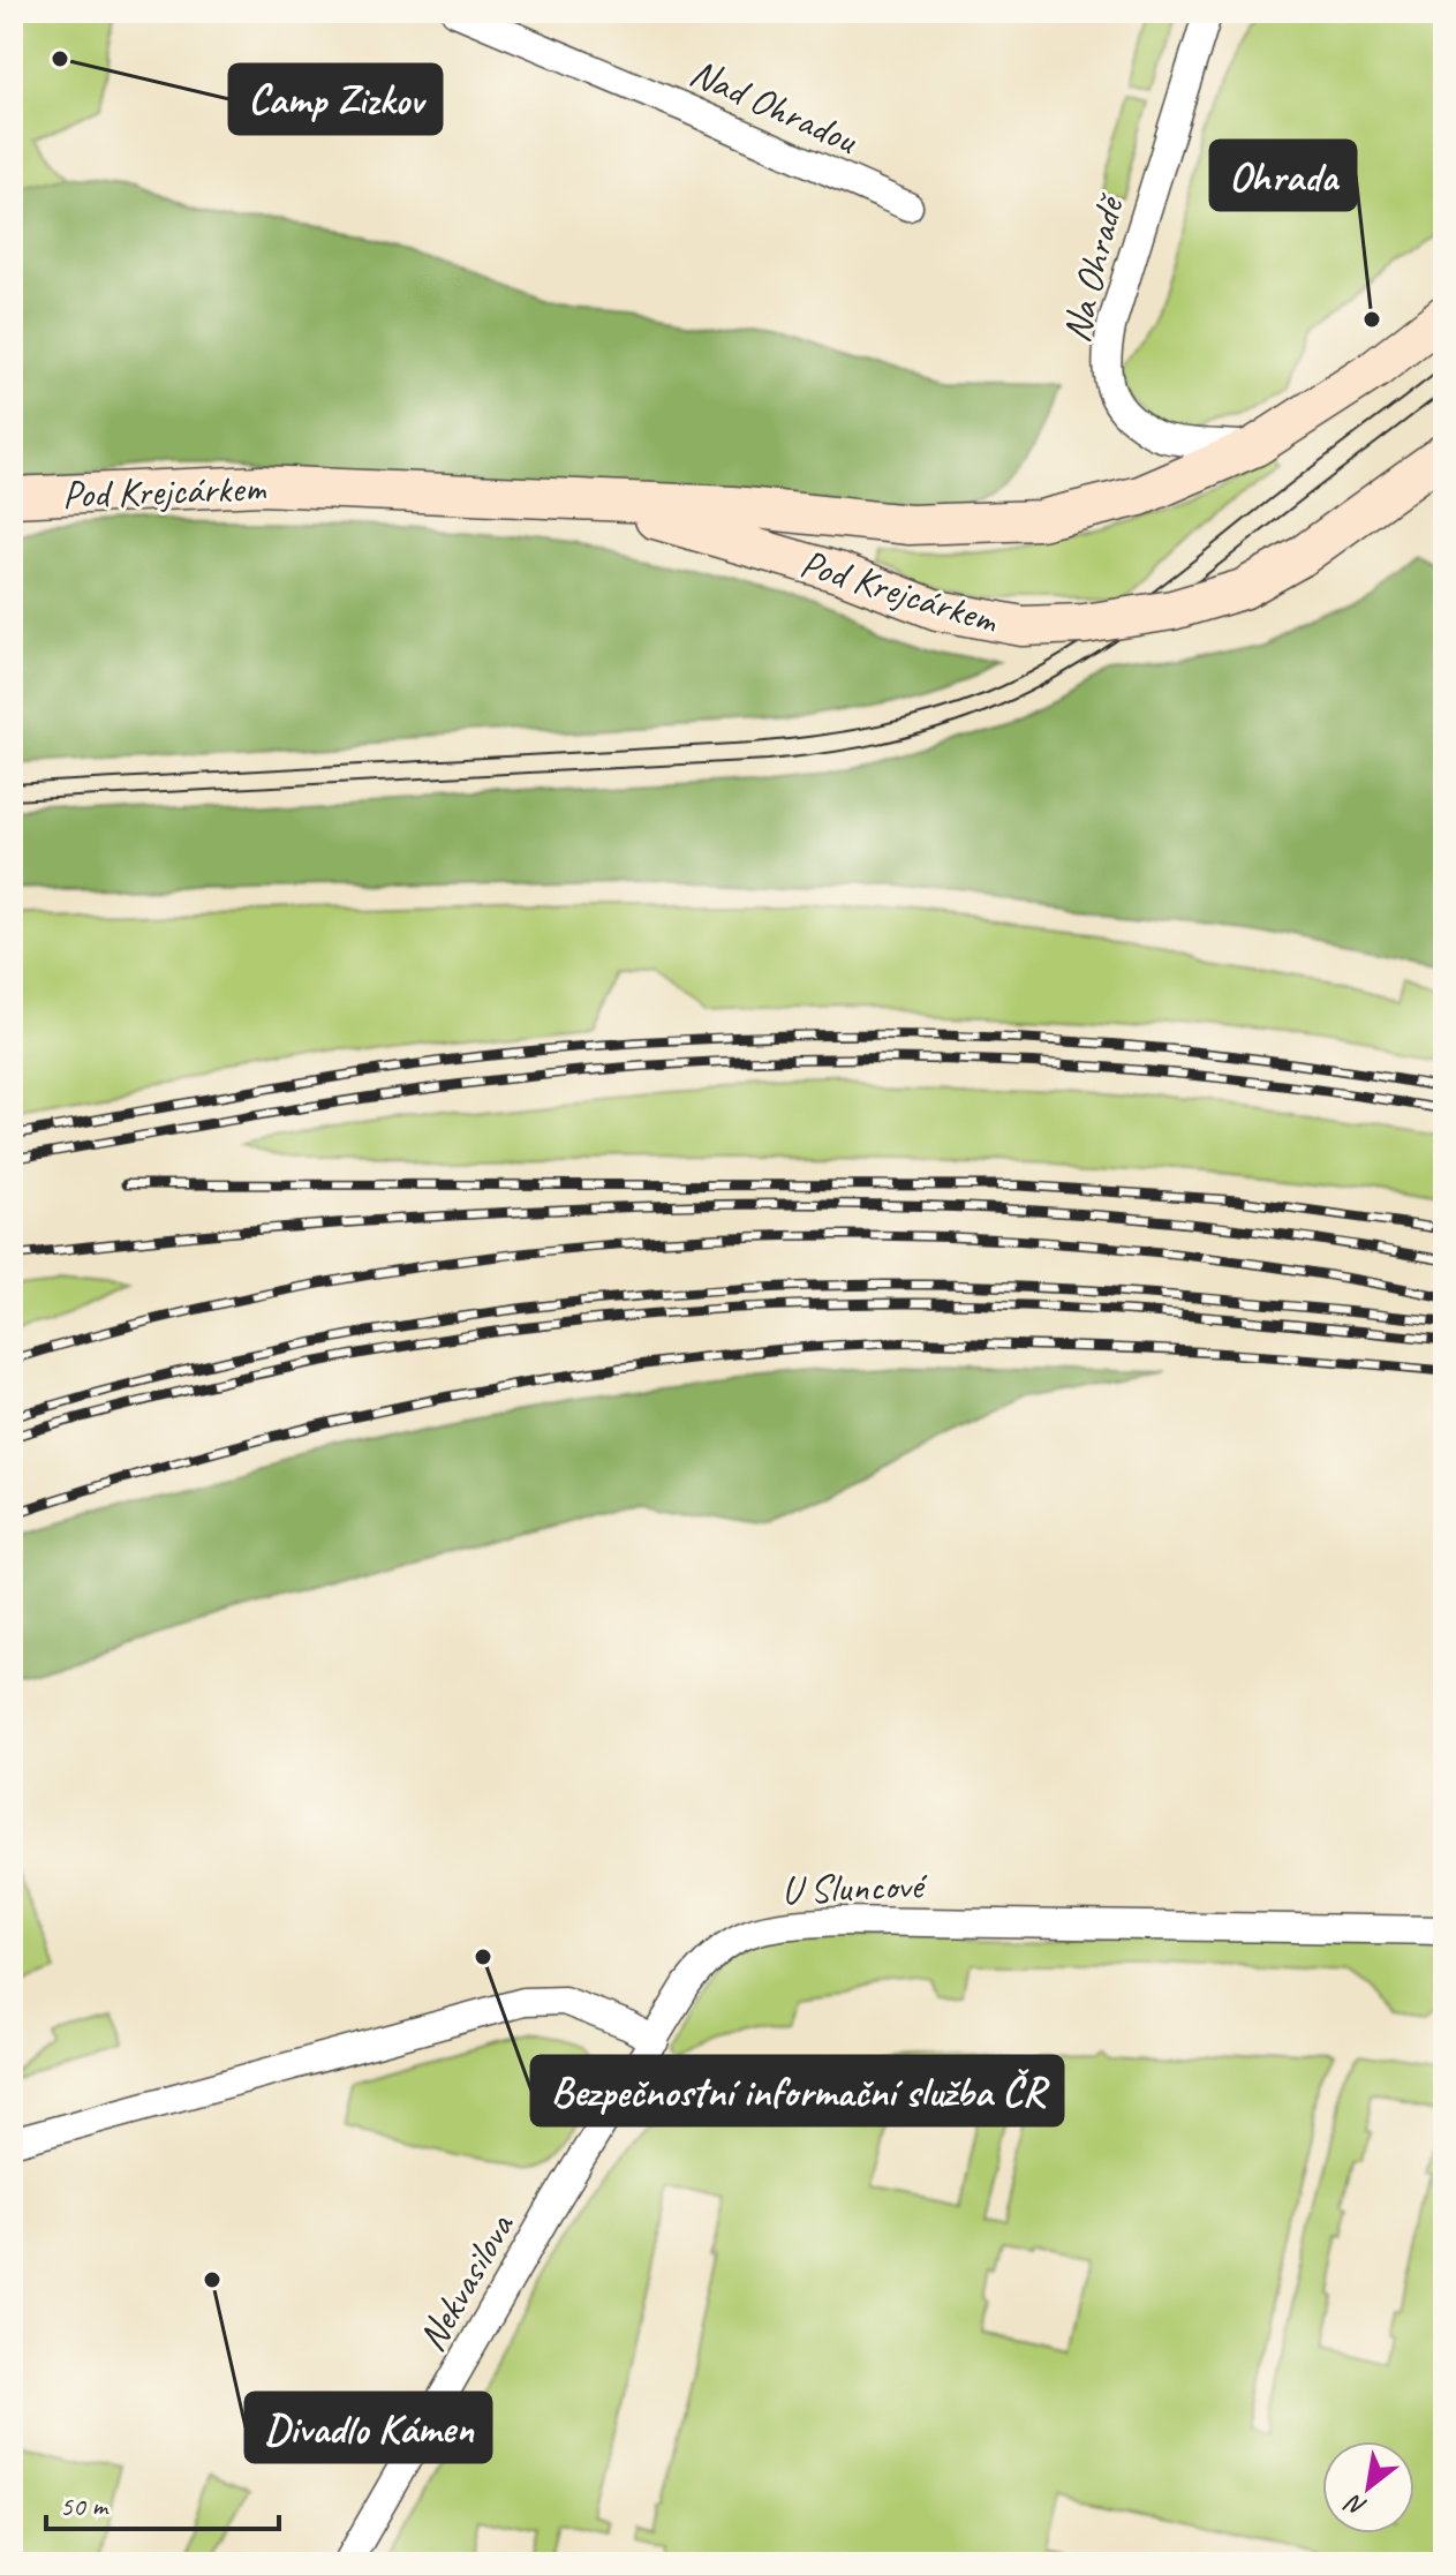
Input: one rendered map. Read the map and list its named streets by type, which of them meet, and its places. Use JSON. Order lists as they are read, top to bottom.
{
  "streets": {
    "main road": ["Pod Krejcárkem"],
    "street": [
      "Nad Ohradou",
      "Na Ohradě",
      "U Sluncové",
      "Nekvasilova"
    ]
  },
  "crossings": [
    ["Na Ohradě", "Pod Krejcárkem"],
    ["U Sluncové", "Nekvasilova"]
  ],
  "places": [
    "Camp Zizkov",
    "Ohrada",
    "Bezpečnostní informační služba ČR",
    "Divadlo Kámen"
  ],
  "scale_bar": "50 m",
  "north": "bottom left"
}
